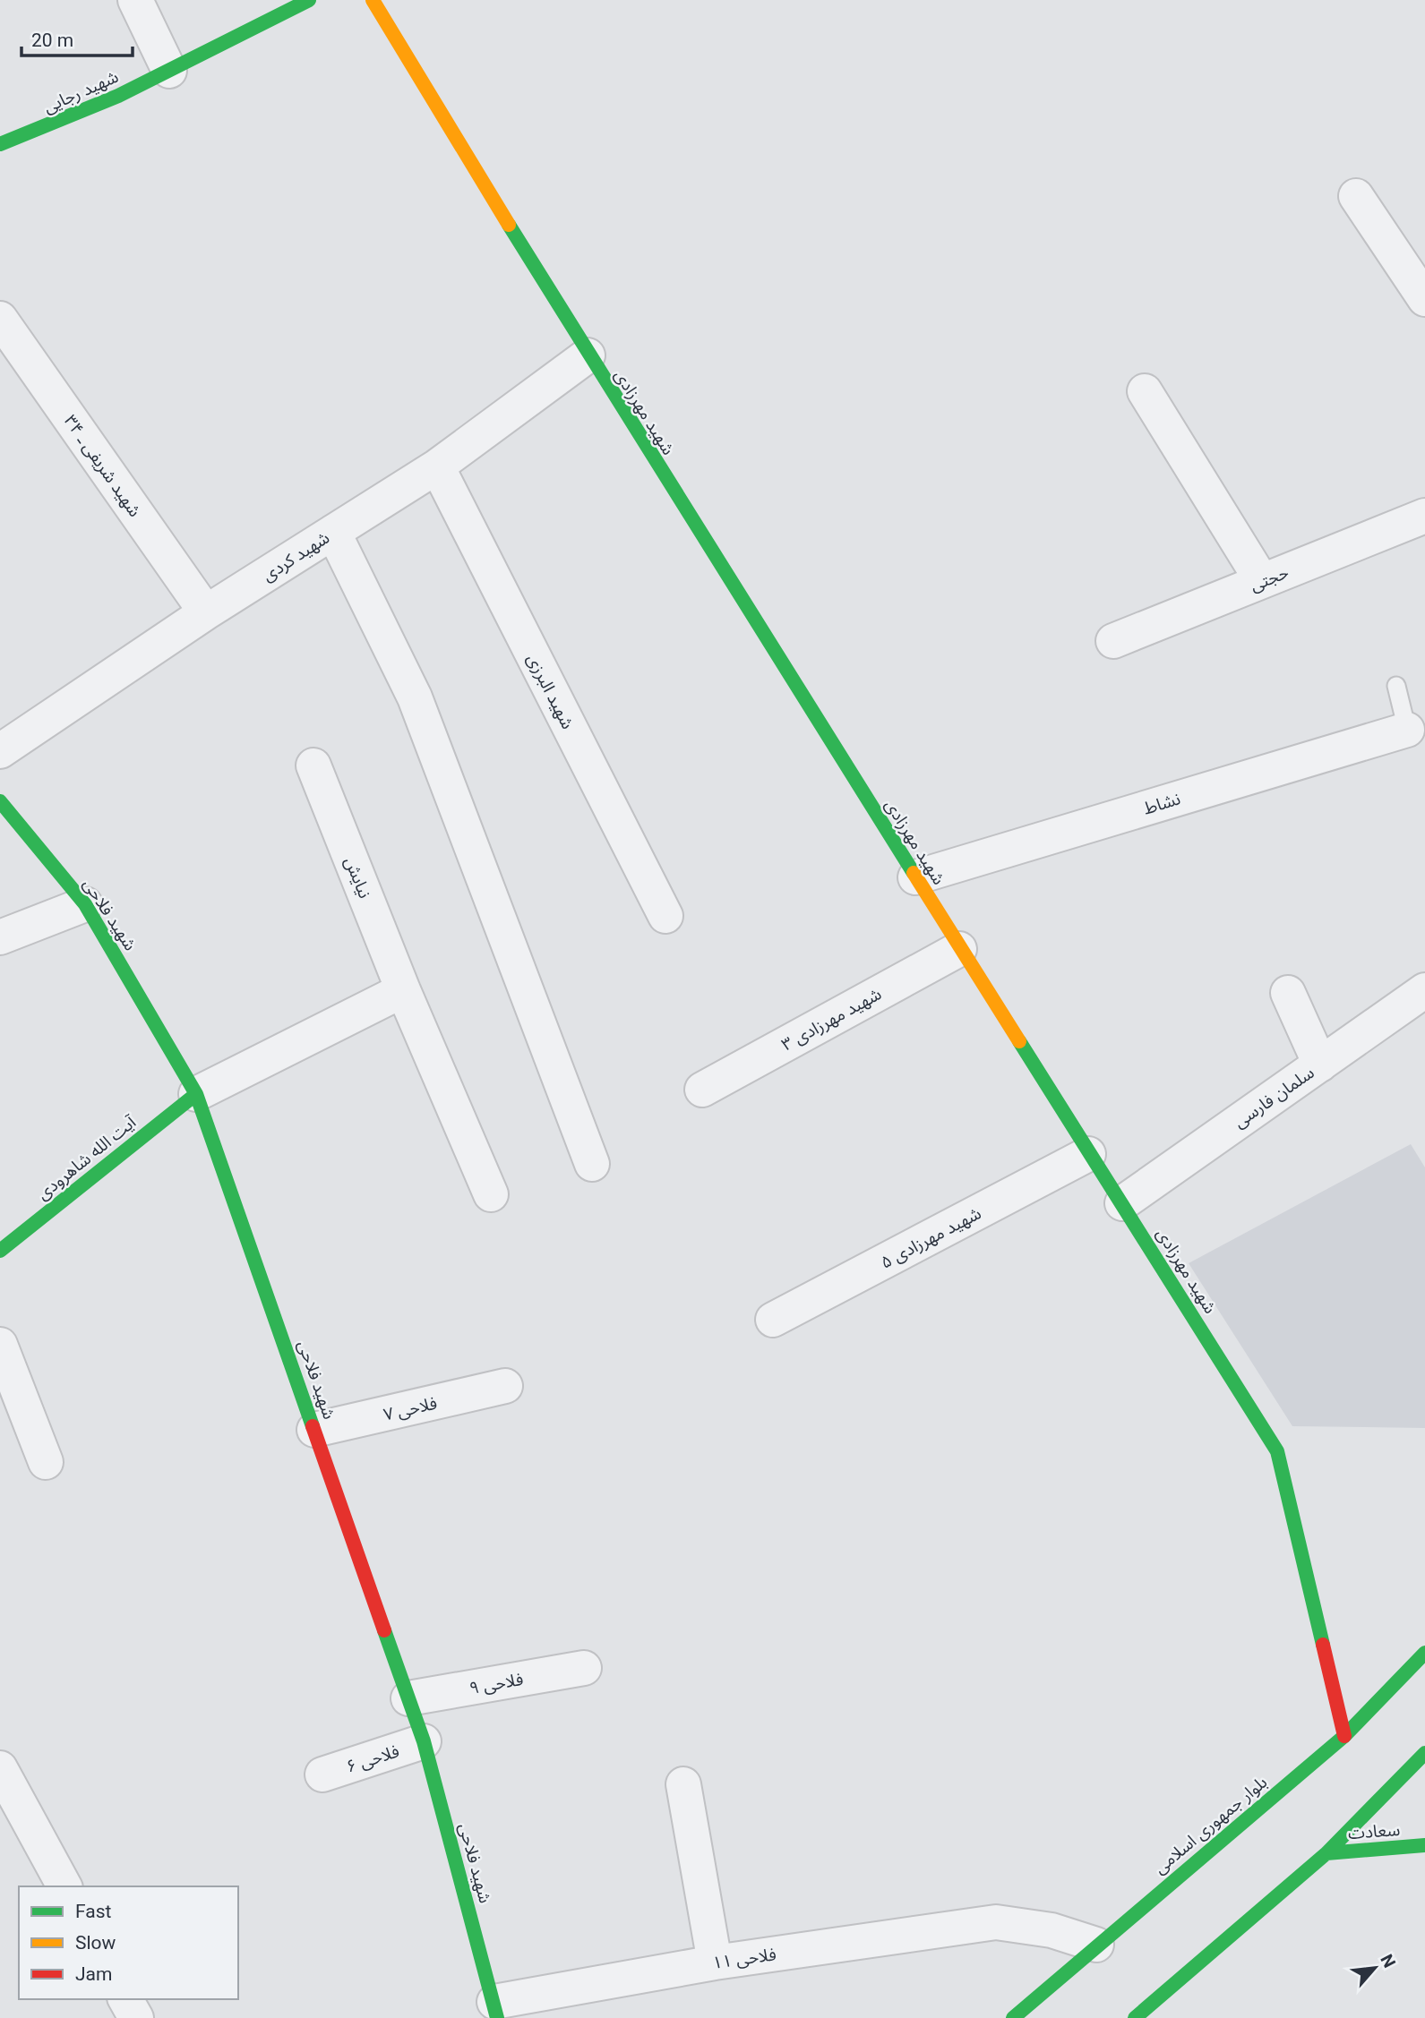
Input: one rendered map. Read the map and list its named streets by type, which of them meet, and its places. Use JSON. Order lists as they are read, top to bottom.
{
  "streets": {
    "street": [
      "شهید رجایی",
      "شهید مهرزادی",
      "شهید شریفی ـ ۳۴",
      "شهید کردی",
      "حجتی",
      "شهید البرزی",
      "نشاط",
      "نیایش",
      "شهید فلاحی",
      "شهید مهرزادی ۳",
      "سلمان فارسی",
      "آیت الله شاهرودی",
      "شهید مهرزادی ۵",
      "فلاحی ۷",
      "فلاحی ۹",
      "فلاحی ۶",
      "بلوار جمهوری اسلامی",
      "سعادت",
      "فلاحی ۱۱"
    ]
  },
  "crossings": [
    ["شهید مهرزادی", "شهید کردی"],
    ["شهید مهرزادی", "نشاط"],
    ["شهید مهرزادی", "شهید مهرزادی ۳"],
    ["شهید مهرزادی", "سلمان فارسی"],
    ["شهید مهرزادی", "شهید مهرزادی ۵"],
    ["شهید مهرزادی", "بلوار جمهوری اسلامی"],
    ["شهید شریفی ـ ۳۴", "شهید کردی"],
    ["شهید کردی", "شهید البرزی"],
    ["شهید فلاحی", "آیت الله شاهرودی"],
    ["شهید فلاحی", "فلاحی ۷"],
    ["شهید فلاحی", "فلاحی ۹"],
    ["شهید فلاحی", "فلاحی ۶"],
    ["شهید فلاحی", "فلاحی ۱۱"],
    ["بلوار جمهوری اسلامی", "فلاحی ۱۱"]
  ],
  "legend": ["Fast", "Slow", "Jam"],
  "scale_bar": "20 m",
  "north": "top right"
}
